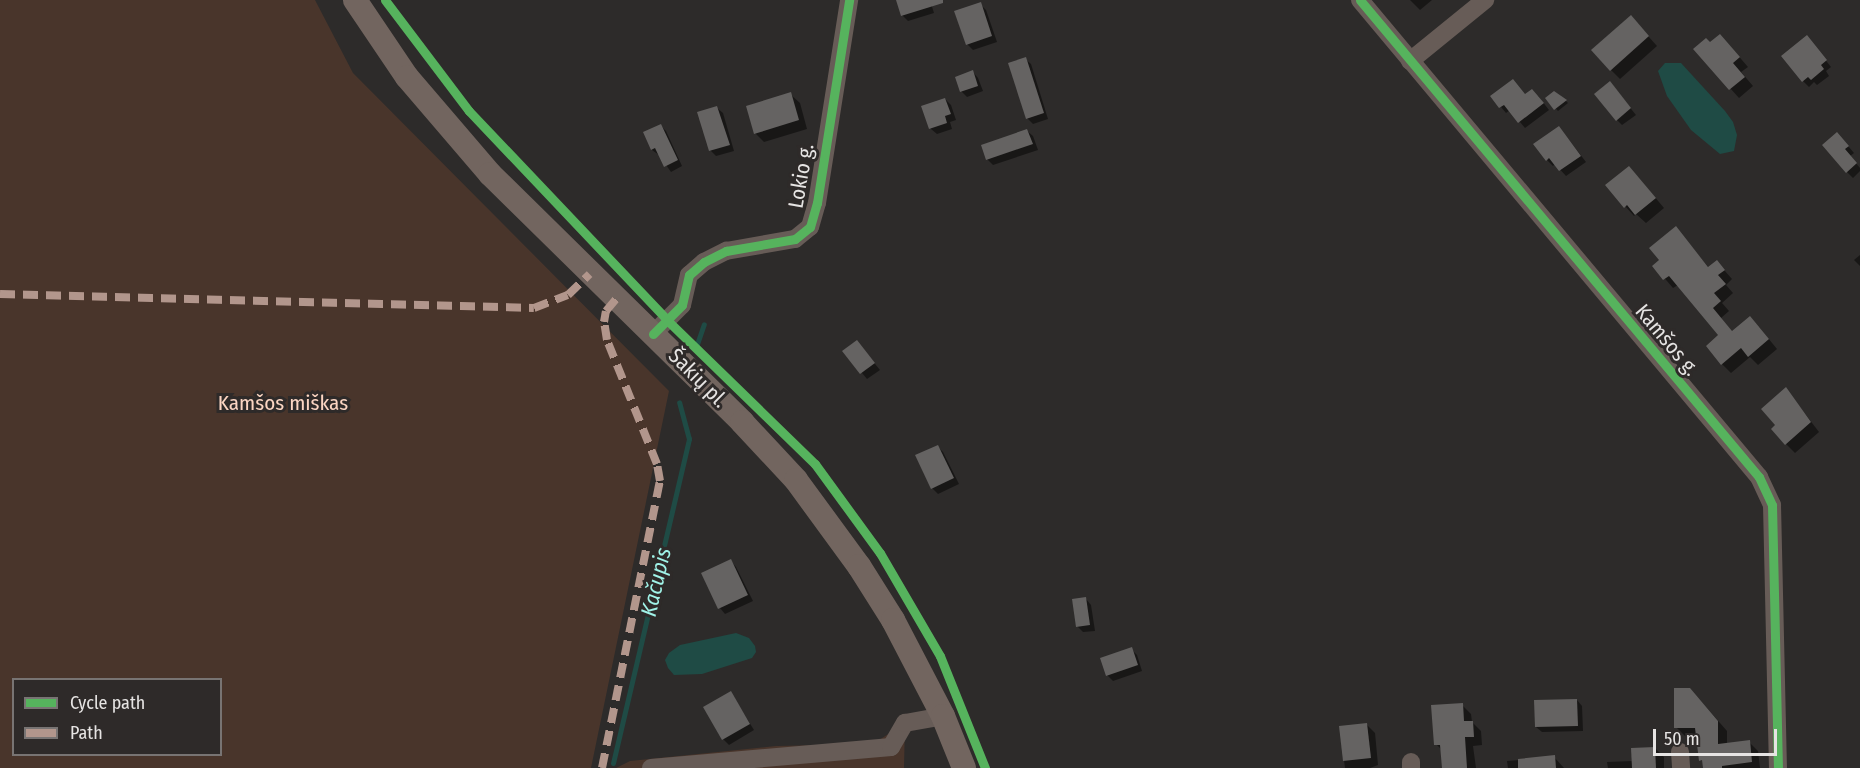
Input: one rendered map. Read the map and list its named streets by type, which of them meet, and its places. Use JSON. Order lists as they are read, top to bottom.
{
  "streets": {
    "main road": ["Šakių pl."],
    "street": ["Lokio g.", "Kamšos g."]
  },
  "crossings": [
    ["Lokio g.", "Šakių pl."]
  ],
  "water": ["Kačupis"],
  "parks": ["Kamšos miškas"],
  "legend": ["Cycle path", "Path"],
  "scale_bar": "50 m"
}
